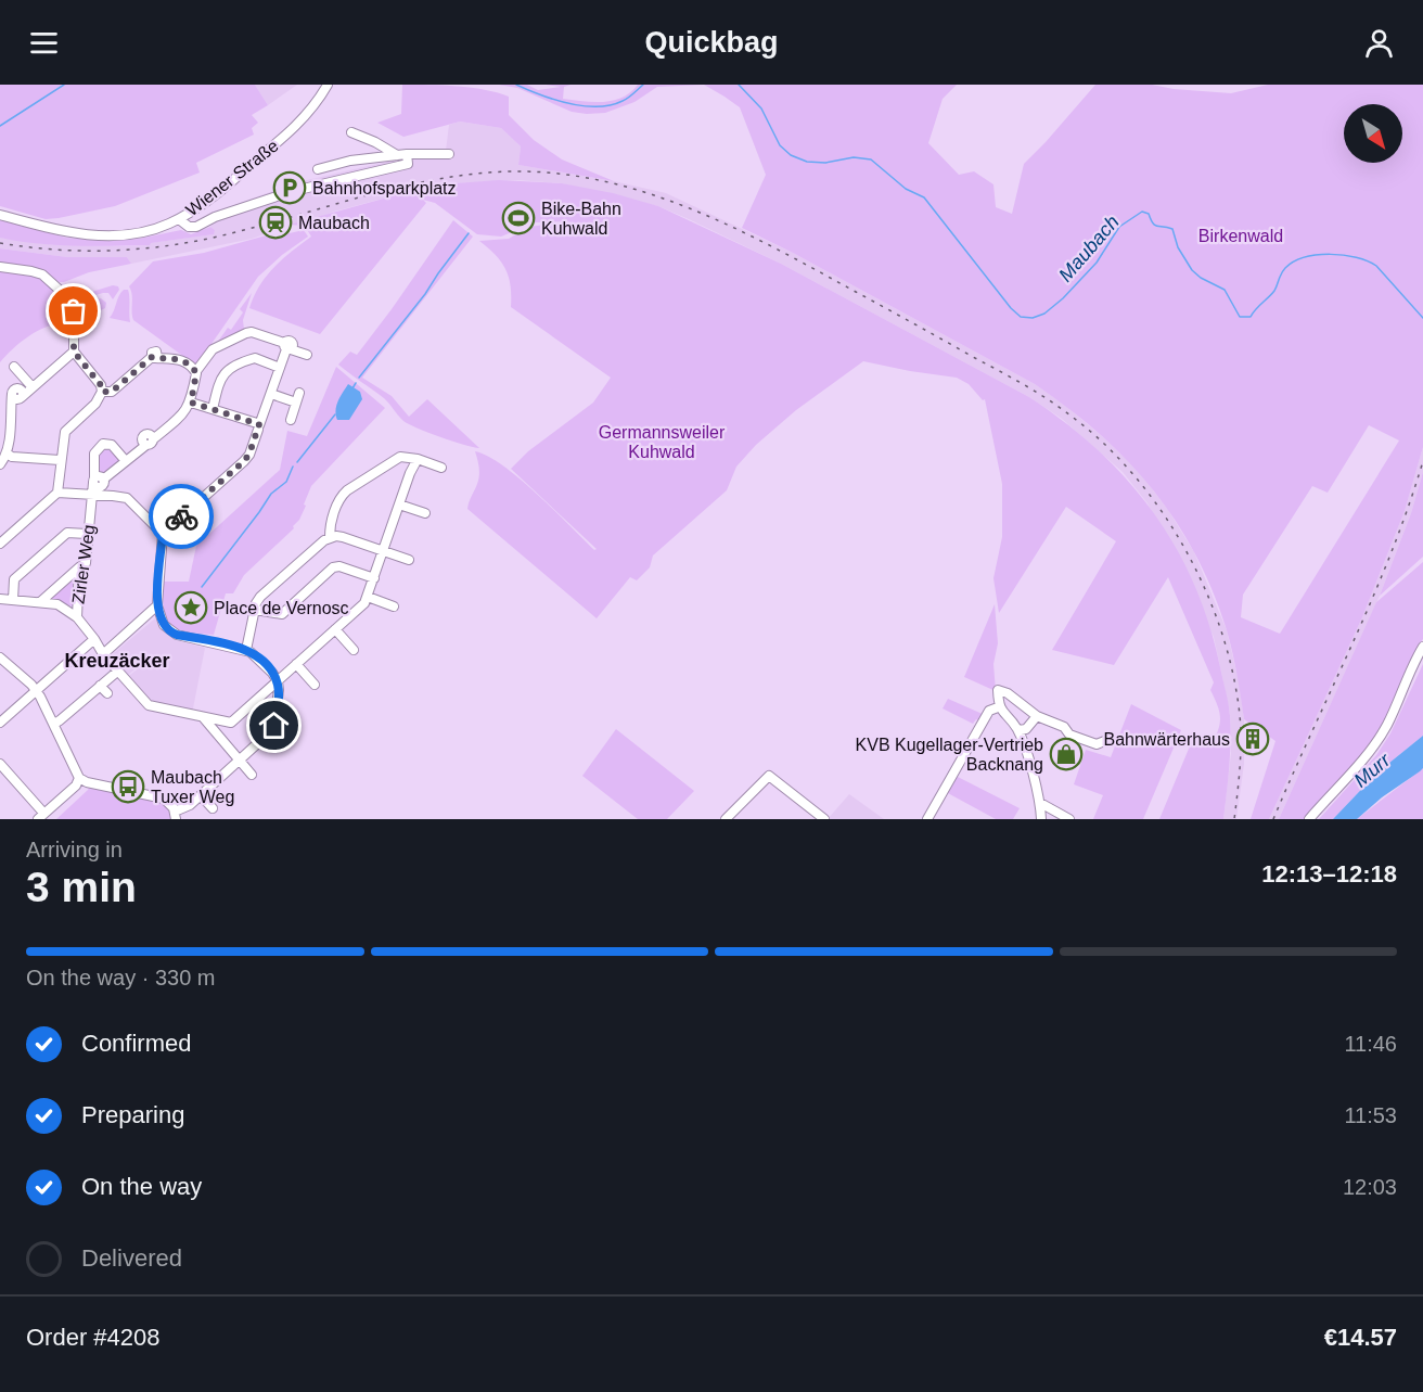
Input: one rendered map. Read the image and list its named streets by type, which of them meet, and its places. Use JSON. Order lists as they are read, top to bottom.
{
  "streets": {
    "street": ["Wiener Straße", "Zirler Weg"]
  },
  "districts": ["Kreuzäcker"],
  "water": ["Maubach", "Murr"],
  "parks": ["Birkenwald", "Germannsweiler Kuhwald"],
  "places": {
    "parking": ["Bahnhofsparkplatz"],
    "sports": ["Bike-Bahn Kuhwald"],
    "station": ["Maubach"],
    "place": ["Place de Vernosc"],
    "building": ["Bahnwärterhaus"],
    "shop": ["KVB Kugellager-Vertrieb Backnang"],
    "bus stop": ["Maubach Tuxer Weg"]
  },
  "north": "bottom right",
  "page": {
    "header": "Quickbag",
    "heading": ["3 min", "Arriving in", "12:13–12:18"],
    "panel": ["Order #4208", "€14.57"],
    "bar": "On the way · 330 m",
    "list": [
      ["Confirmed", "11:46"],
      ["Preparing", "11:53"],
      ["On the way", "12:03"],
      "Delivered"
    ]
  }
}
